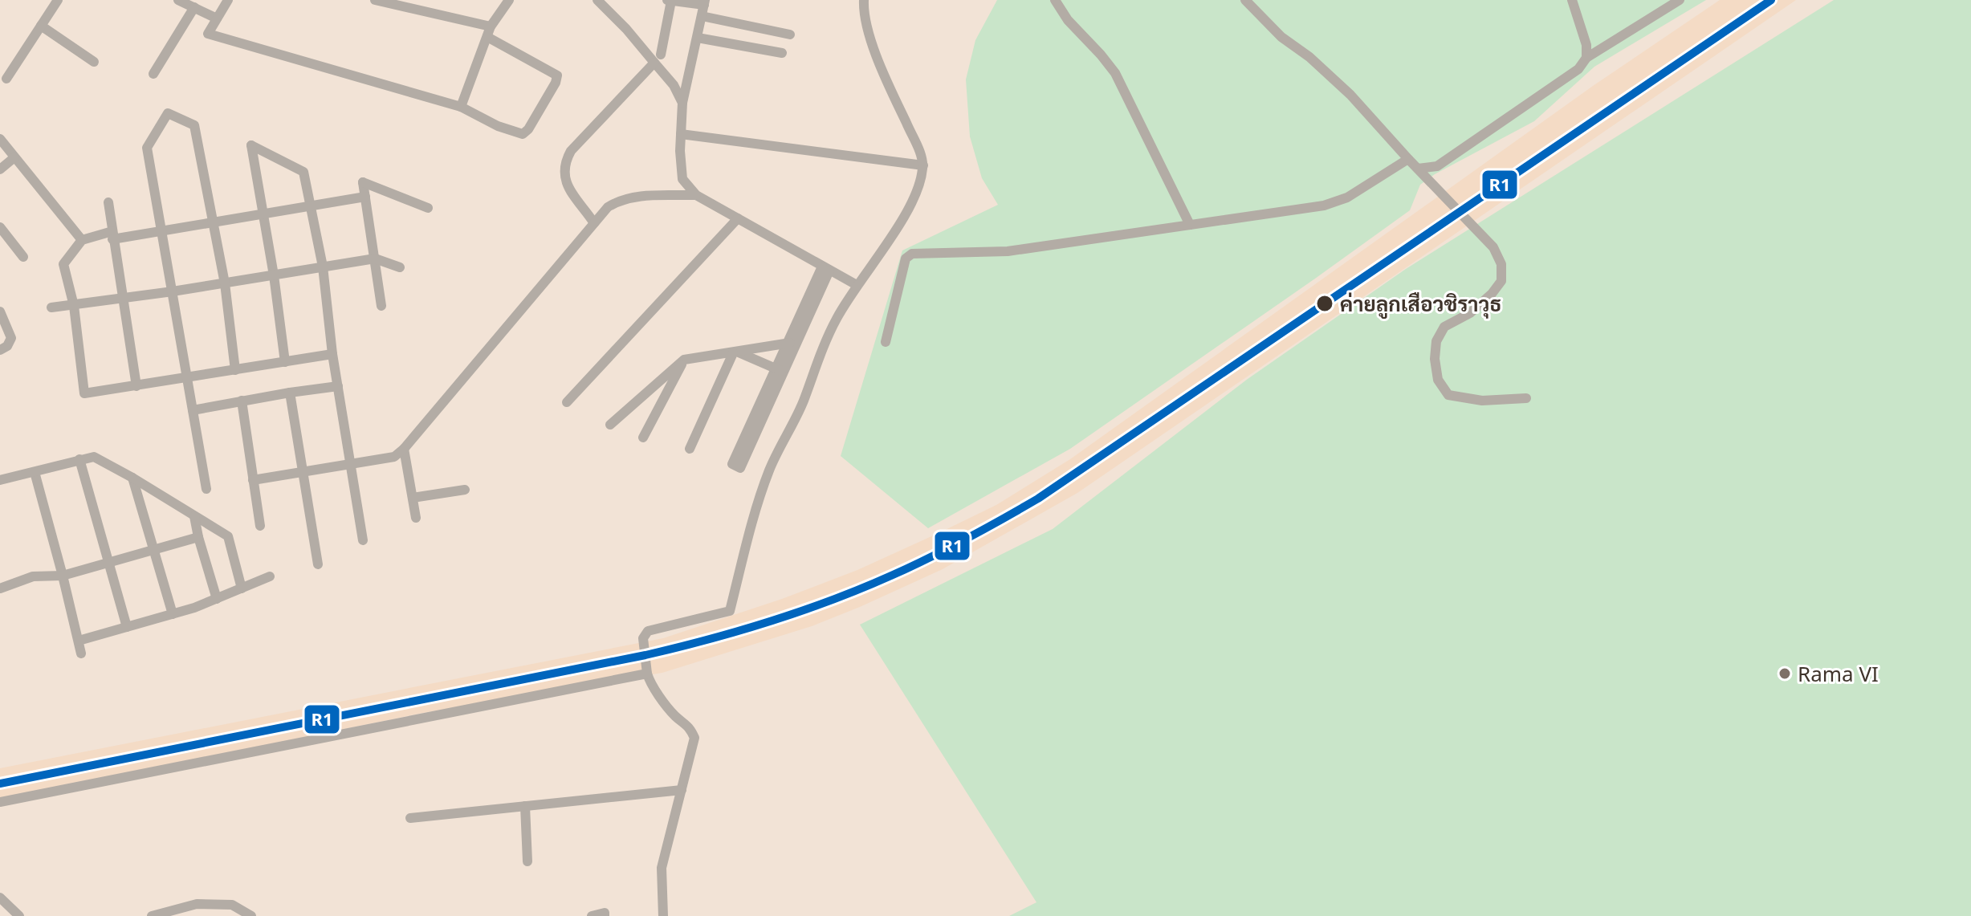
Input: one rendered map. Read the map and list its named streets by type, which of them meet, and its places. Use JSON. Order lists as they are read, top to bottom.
{
  "places": ["ค่ายลูกเสือวชิราวุธ", "Rama VI"],
  "lines": ["transit line R1"]
}
